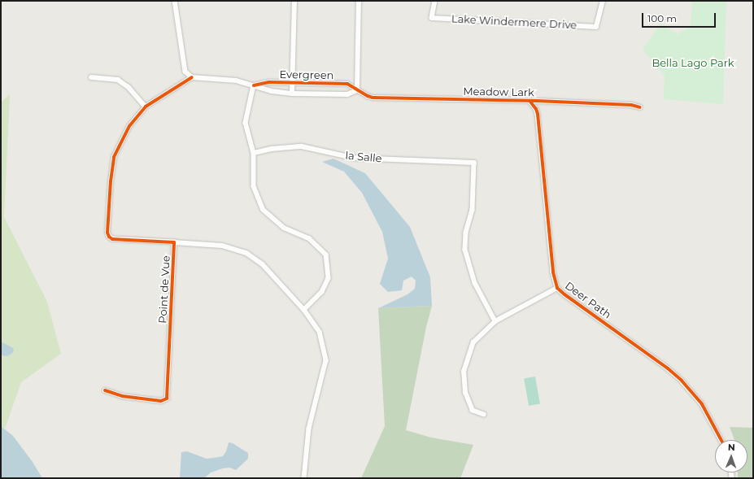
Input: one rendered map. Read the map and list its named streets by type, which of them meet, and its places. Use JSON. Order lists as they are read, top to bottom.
{
  "streets": {
    "street": [
      "Lake Windermere Drive",
      "Evergreen",
      "Meadow Lark",
      "la Salle",
      "Point de Vue",
      "Deer Path"
    ]
  },
  "crossings": [
    ["Evergreen", "Meadow Lark"],
    ["Evergreen", "Point de Vue"],
    ["Meadow Lark", "Deer Path"]
  ],
  "parks": ["Bella Lago Park"],
  "scale_bar": "100 m",
  "north": "top"
}
